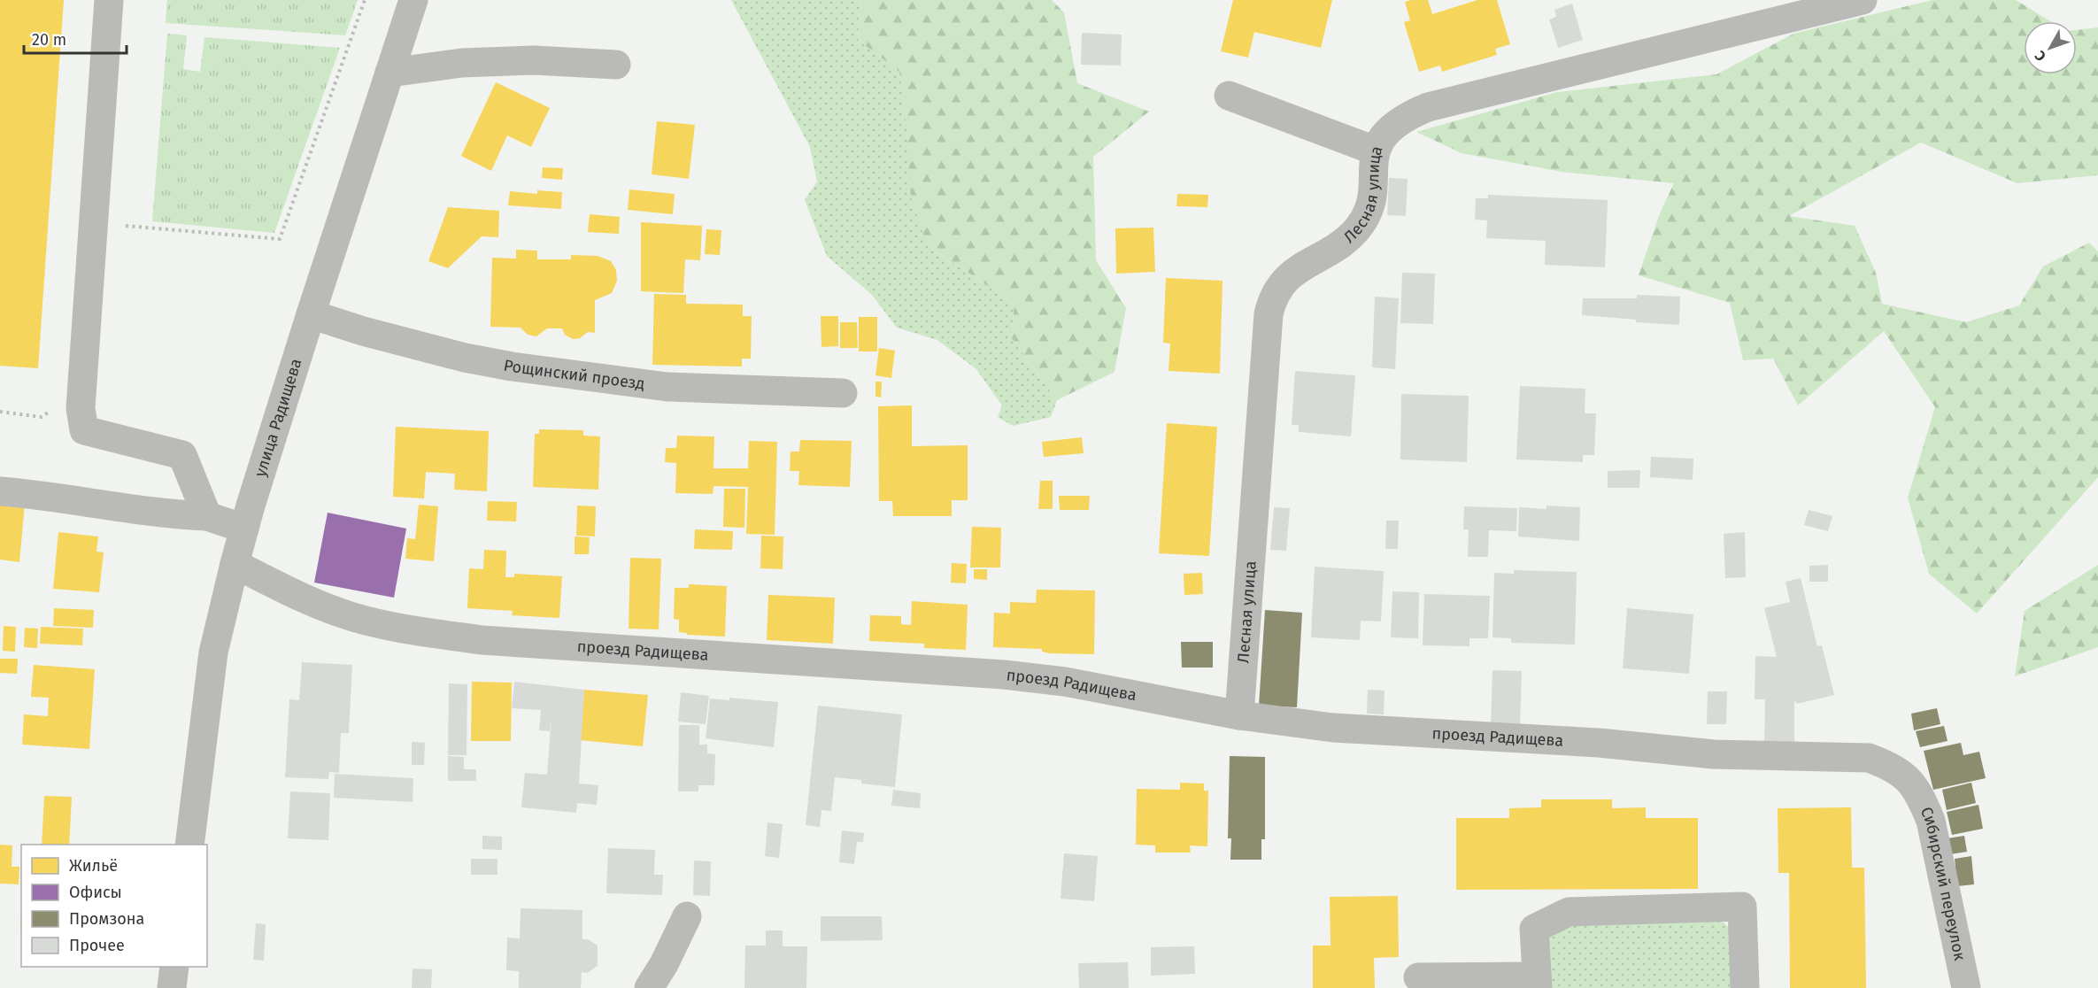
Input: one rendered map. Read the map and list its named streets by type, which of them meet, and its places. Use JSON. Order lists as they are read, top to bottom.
{
  "streets": {
    "street": [
      "Лесная улица",
      "Рощинский проезд",
      "улица Радищева",
      "проезд Радищева",
      "Сибирский переулок"
    ]
  },
  "crossings": [
    ["Лесная улица", "проезд Радищева"],
    ["Рощинский проезд", "улица Радищева"],
    ["улица Радищева", "проезд Радищева"],
    ["проезд Радищева", "Сибирский переулок"]
  ],
  "legend": [
    "Жильё",
    "Офисы",
    "Промзона",
    "Прочее"
  ],
  "scale_bar": "20 m",
  "north": "bottom left"
}
